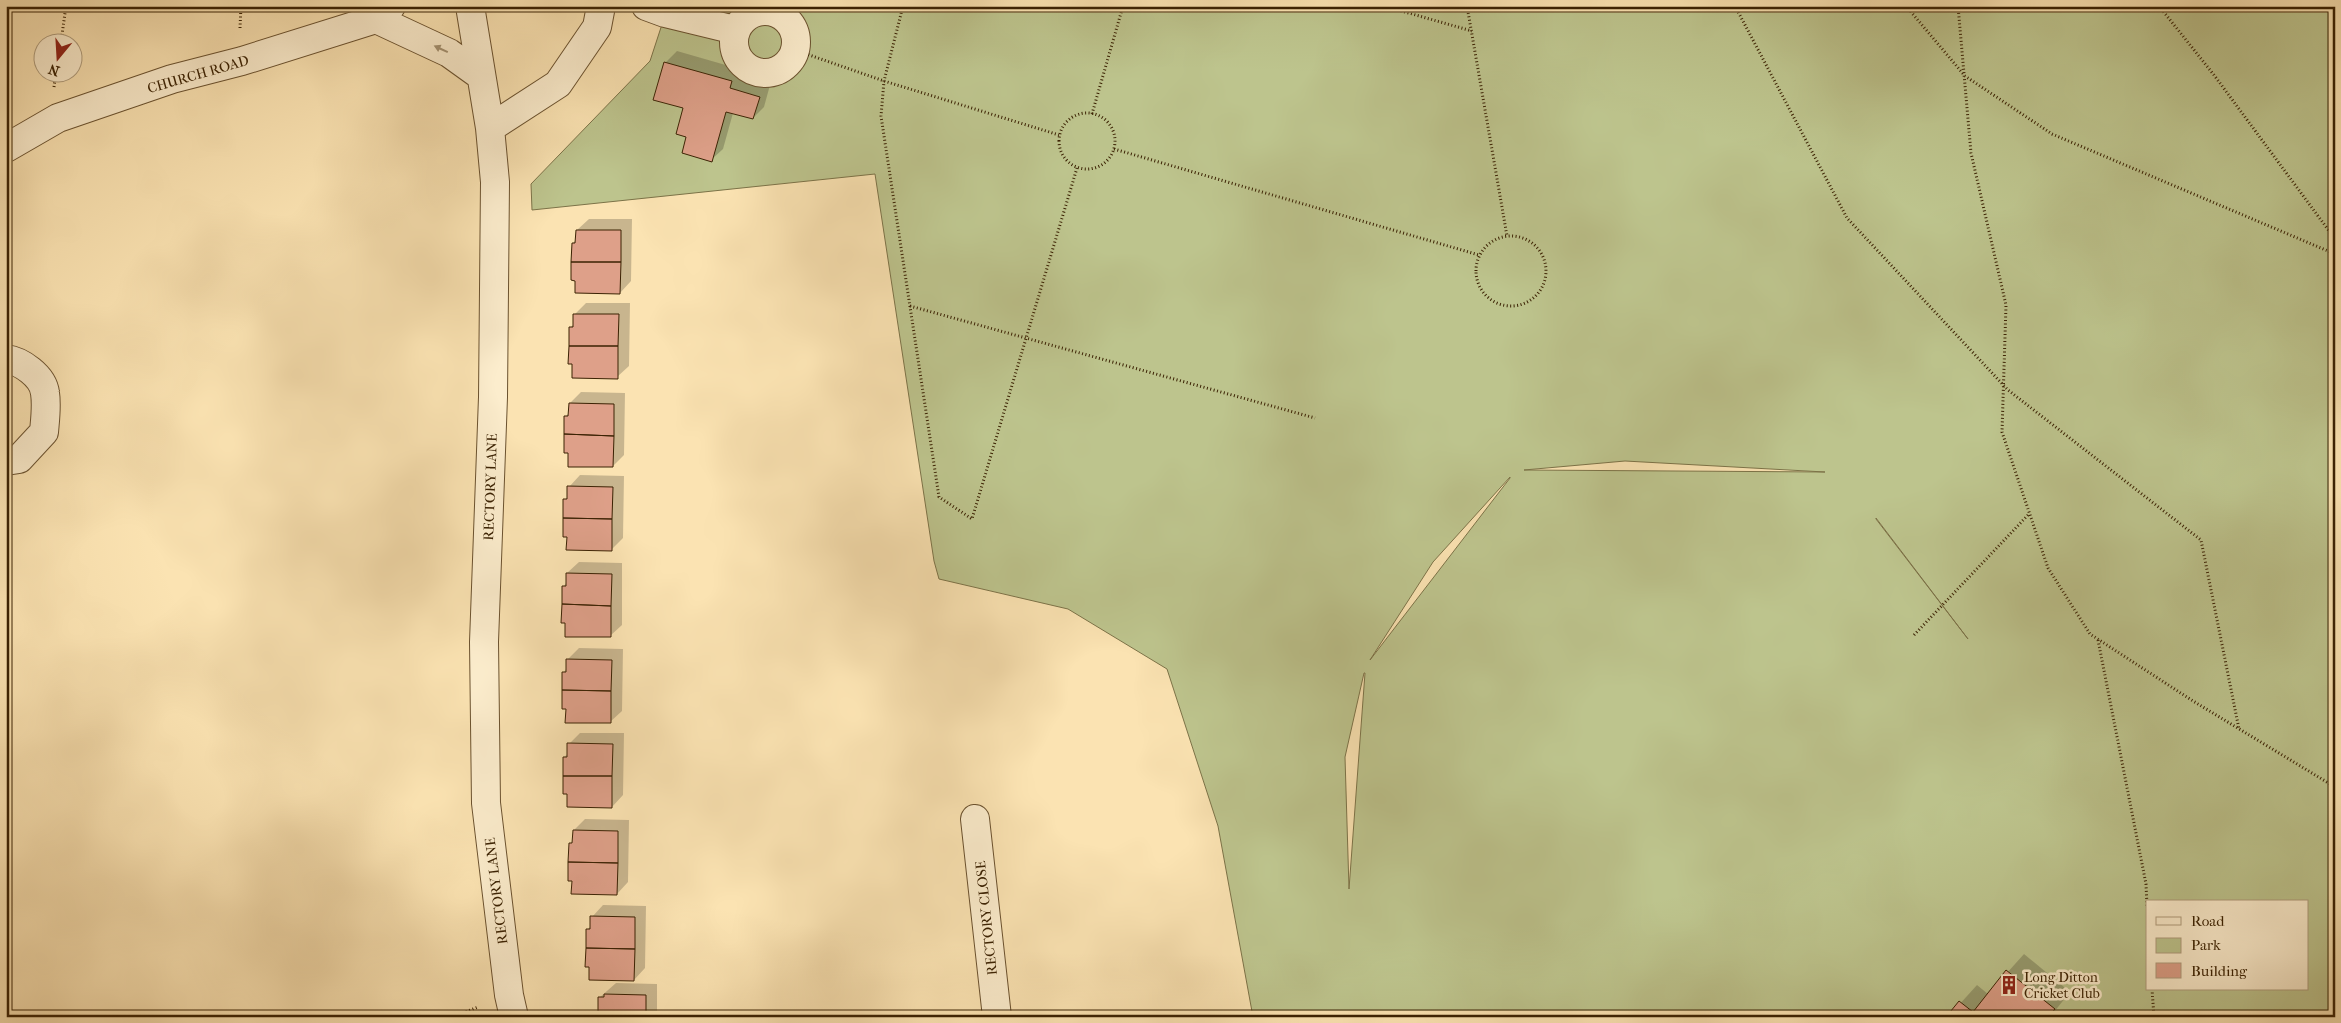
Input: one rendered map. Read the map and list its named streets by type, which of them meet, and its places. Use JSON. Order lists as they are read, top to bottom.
{
  "streets": {
    "street": ["CHURCH ROAD", "RECTORY LANE", "RECTORY CLOSE"]
  },
  "places": {
    "building": ["Long Ditton Cricket Club"]
  },
  "legend": ["Road", "Park", "Building"],
  "north": "bottom"
}
